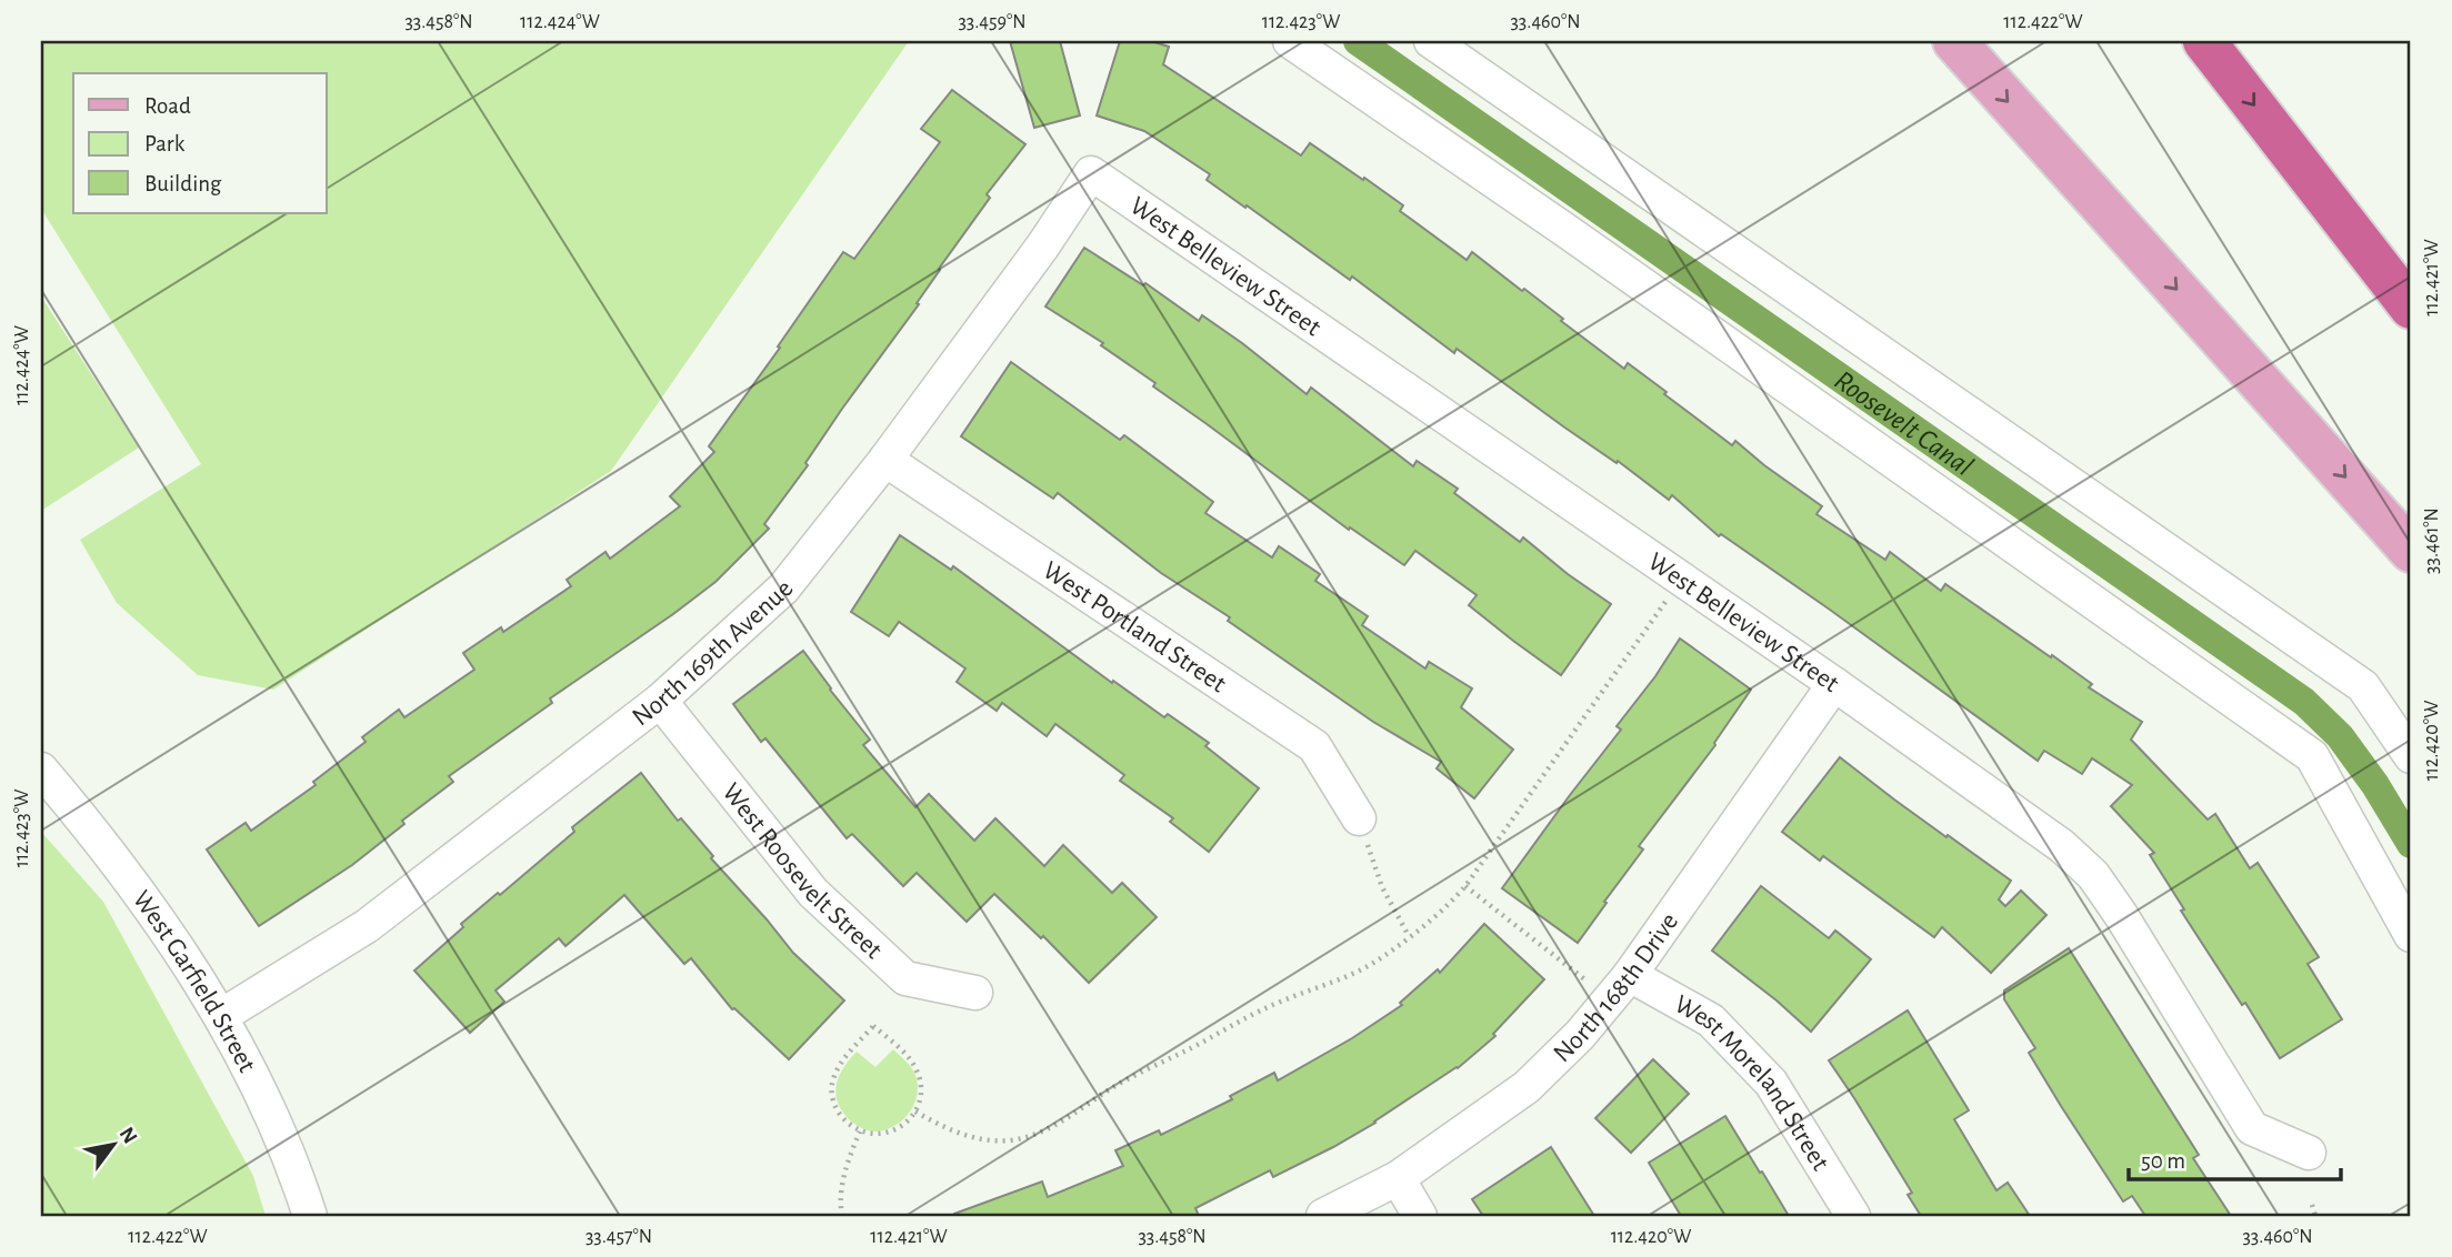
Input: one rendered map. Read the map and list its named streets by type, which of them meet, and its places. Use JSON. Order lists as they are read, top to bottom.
{
  "streets": {
    "street": [
      "West Belleview Street",
      "West Portland Street",
      "North 169th Avenue",
      "West Roosevelt Street",
      "West Garfield Street",
      "North 168th Drive",
      "West Moreland Street"
    ]
  },
  "crossings": [
    ["West Belleview Street", "North 169th Avenue"],
    ["West Belleview Street", "North 168th Drive"],
    ["West Portland Street", "North 169th Avenue"],
    ["North 169th Avenue", "West Roosevelt Street"],
    ["North 169th Avenue", "West Garfield Street"],
    ["North 168th Drive", "West Moreland Street"]
  ],
  "water": ["Roosevelt Canal"],
  "legend": ["Road", "Park", "Building"],
  "scale_bar": "50 m",
  "north": "top right",
  "coordinates": [
    "33.458°N",
    "112.424°W",
    "33.459°N",
    "112.423°W",
    "33.460°N",
    "112.422°W",
    "112.421°W",
    "33.461°N",
    "112.420°W",
    "33.457°N"
  ]
}
